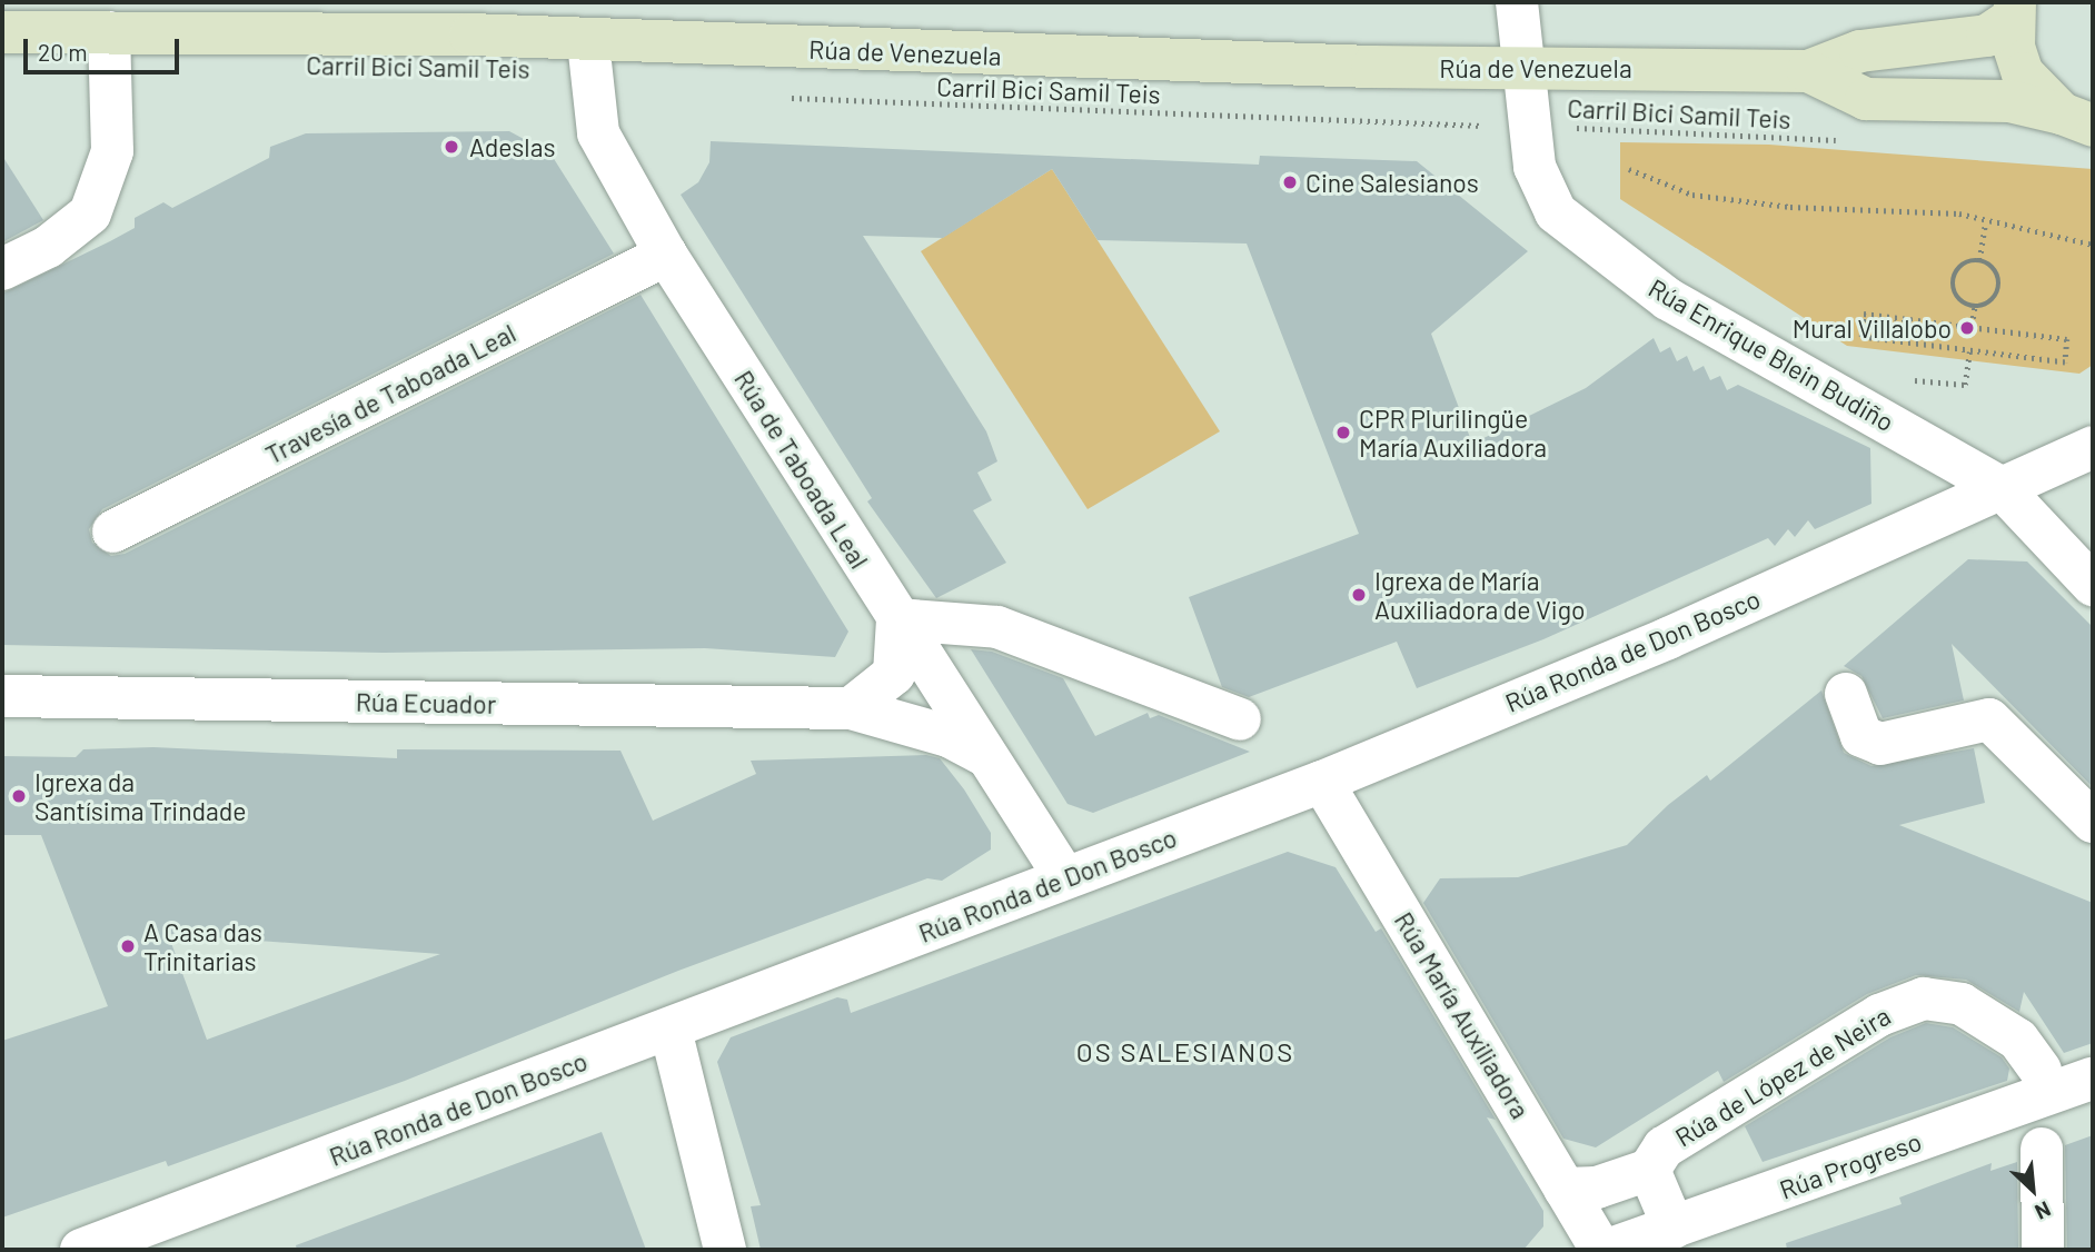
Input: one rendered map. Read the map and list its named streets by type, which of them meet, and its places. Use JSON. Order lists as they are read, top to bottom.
{
  "streets": {
    "main road": ["Rúa de Venezuela"],
    "street": [
      "Rúa Enrique Blein Budiño",
      "Travesía de Taboada Leal",
      "Rúa de Taboada Leal",
      "Rúa Ronda de Don Bosco",
      "Rúa Ecuador",
      "Rúa María Auxiliadora",
      "Rúa de López de Neira",
      "Rúa Progreso"
    ],
    "path": ["Carril Bici Samil Teis"]
  },
  "crossings": [
    ["Rúa de Venezuela", "Rúa Enrique Blein Budiño"],
    ["Rúa de Venezuela", "Rúa de Taboada Leal"],
    ["Carril Bici Samil Teis", "Rúa Enrique Blein Budiño"],
    ["Rúa Enrique Blein Budiño", "Rúa Ronda de Don Bosco"],
    ["Travesía de Taboada Leal", "Rúa de Taboada Leal"],
    ["Rúa de Taboada Leal", "Rúa Ronda de Don Bosco"],
    ["Rúa de Taboada Leal", "Rúa Ecuador"],
    ["Rúa Ronda de Don Bosco", "Rúa María Auxiliadora"]
  ],
  "districts": ["OS SALESIANOS"],
  "places": [
    "Adeslas",
    "Cine Salesianos",
    "Mural Villalobo",
    "CPR Plurilingüe María Auxiliadora",
    "Igrexa de María Auxiliadora de Vigo",
    "Igrexa da Santísima Trindade",
    "A Casa das Trinitarias"
  ],
  "scale_bar": "20 m",
  "north": "bottom right"
}
